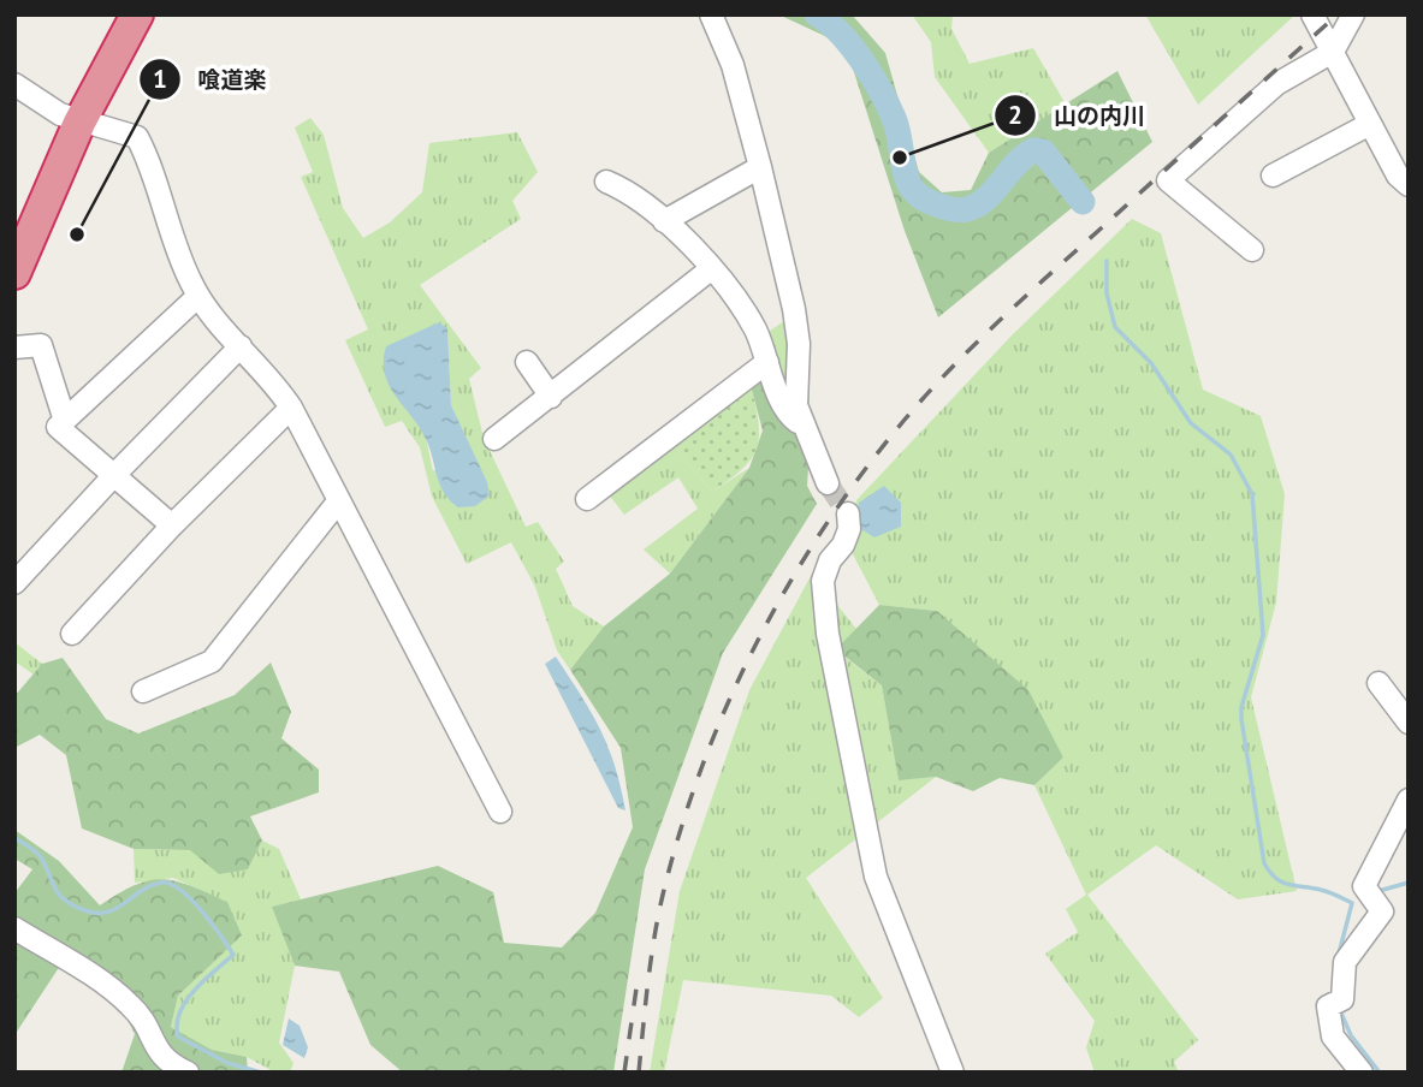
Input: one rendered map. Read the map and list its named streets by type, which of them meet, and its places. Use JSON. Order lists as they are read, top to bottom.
{
  "places": ["山の内川", "喰道楽"]
}
